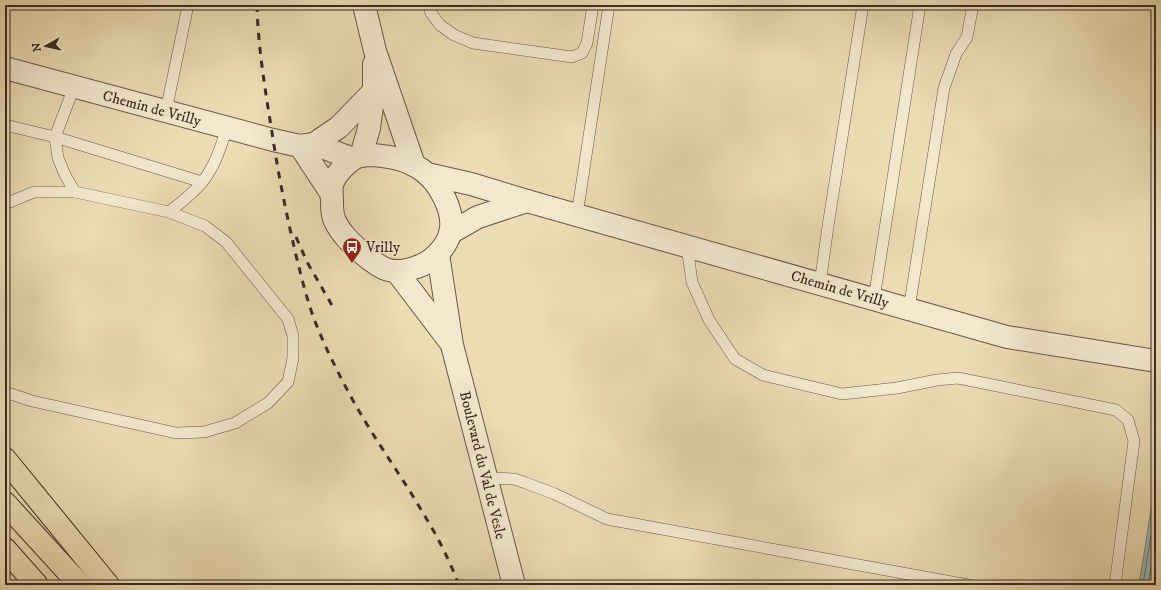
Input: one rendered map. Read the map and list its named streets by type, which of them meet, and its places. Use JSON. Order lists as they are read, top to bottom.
{
  "streets": {
    "street": ["Chemin de Vrilly", "Boulevard du Val de Vesle"]
  },
  "crossings": [
    ["Chemin de Vrilly", "Boulevard du Val de Vesle"]
  ],
  "places": {
    "bus stop": ["Vrilly"]
  },
  "north": "left"
}
